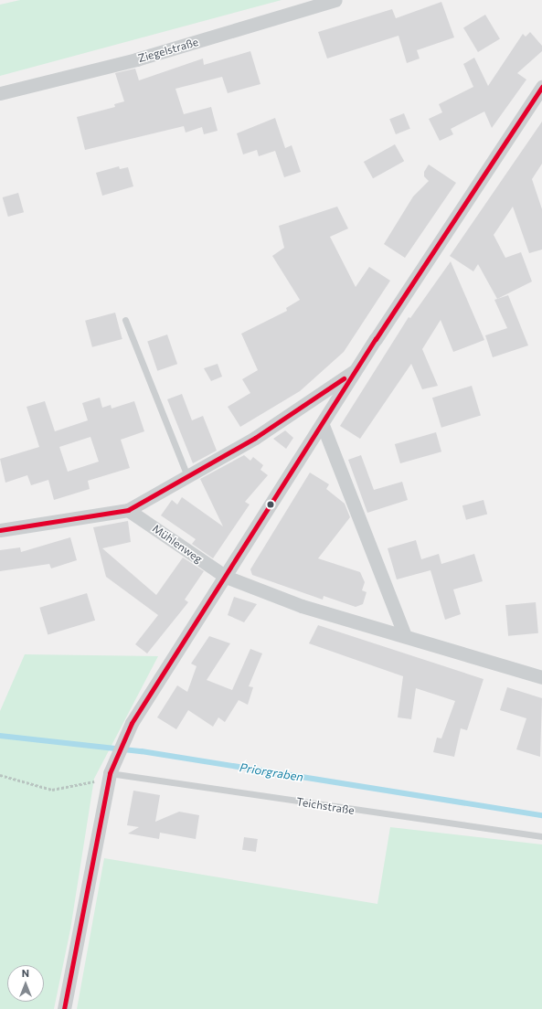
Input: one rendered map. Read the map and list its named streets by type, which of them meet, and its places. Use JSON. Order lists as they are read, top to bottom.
{
  "streets": {
    "street": ["Ziegelstraße", "Mühlenweg"],
    "lane": ["Teichstraße"]
  },
  "water": ["Priorgraben"],
  "north": "top"
}
